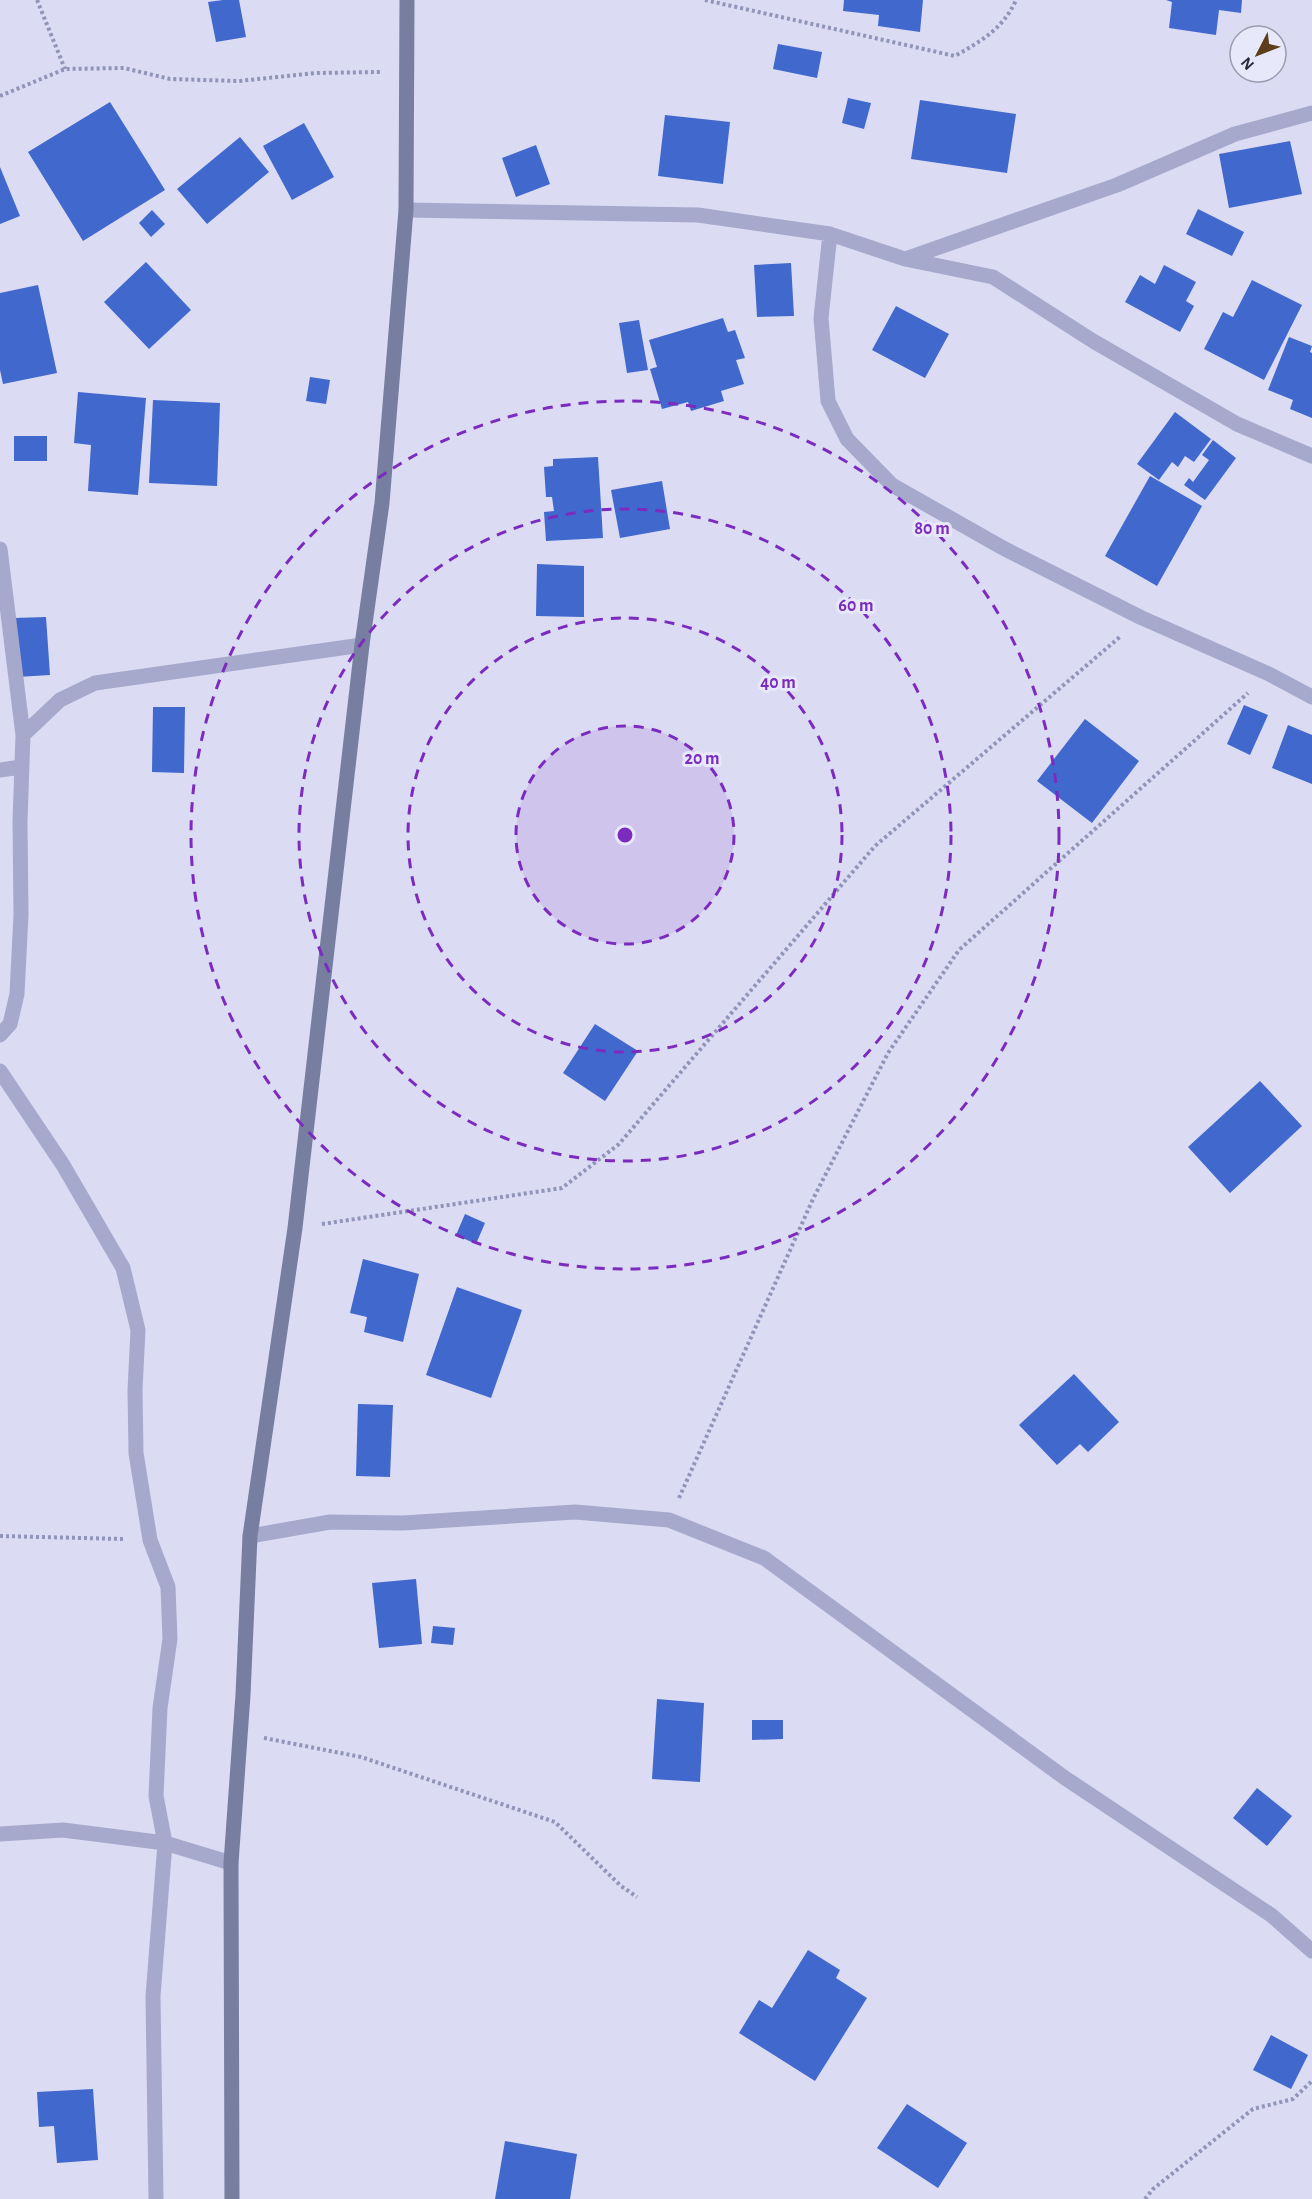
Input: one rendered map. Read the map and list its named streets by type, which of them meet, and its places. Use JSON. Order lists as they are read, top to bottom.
{
  "north": "bottom left",
  "rings": [
    "80 m",
    "60 m",
    "40 m",
    "20 m"
  ]
}
